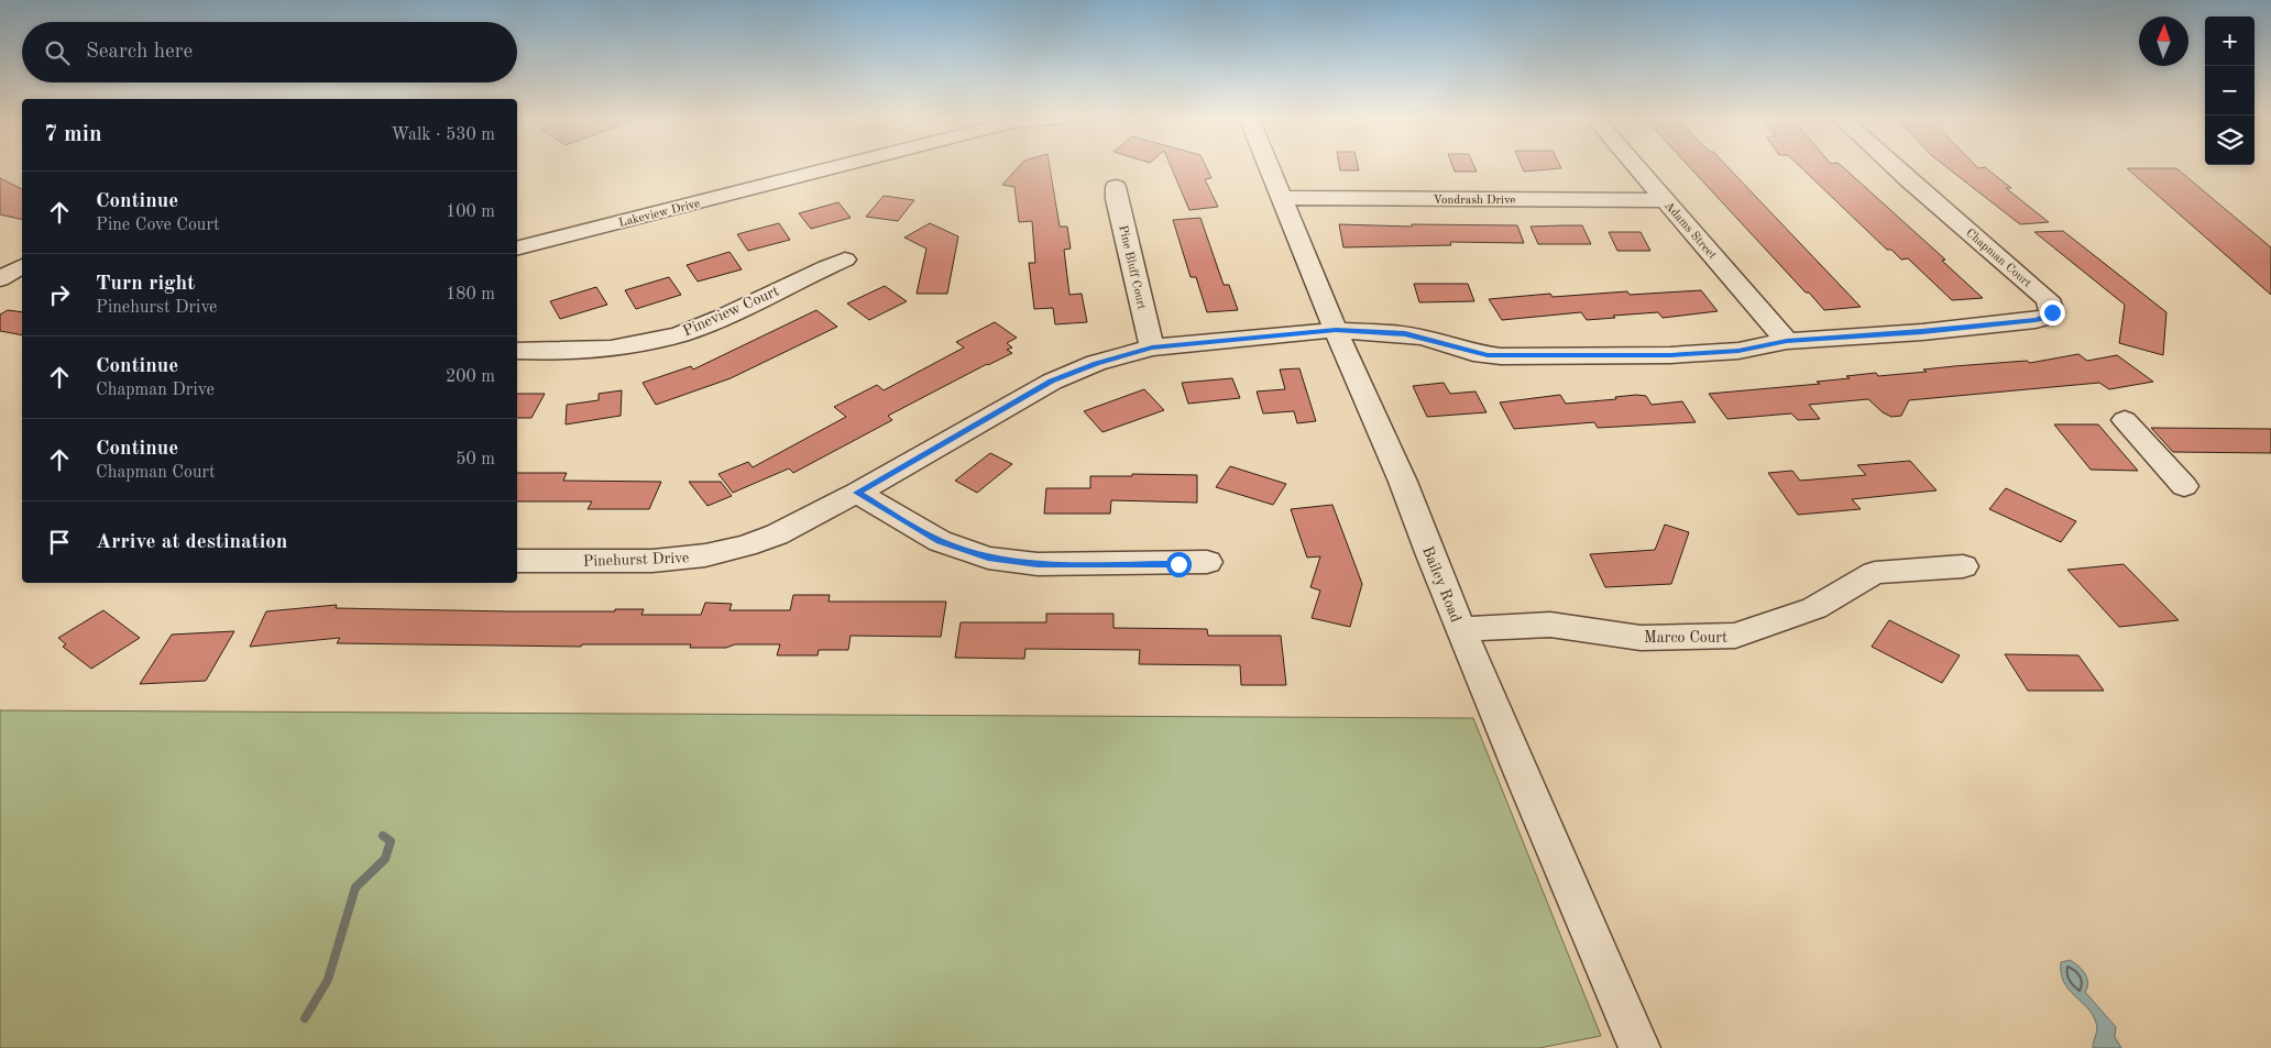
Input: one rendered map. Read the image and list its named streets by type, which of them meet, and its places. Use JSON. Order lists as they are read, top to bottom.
{
  "streets": {
    "street": [
      "Vondrash Drive",
      "Lakeview Drive",
      "Adams Street",
      "Chapman Court",
      "Pine Bluff Court",
      "Pineview Court",
      "Pinehurst Drive",
      "Bailey Road",
      "Marco Court"
    ]
  },
  "crossings": [
    ["Vondrash Drive", "Adams Street"],
    ["Vondrash Drive", "Bailey Road"],
    ["Adams Street", "Pinehurst Drive"],
    ["Chapman Court", "Pinehurst Drive"],
    ["Pine Bluff Court", "Pinehurst Drive"],
    ["Pinehurst Drive", "Bailey Road"],
    ["Bailey Road", "Marco Court"]
  ],
  "north": "top",
  "page": {
    "map_buttons": ["+", "−"],
    "search": "Search here",
    "heading": ["7 min", "Walk · 530 m"],
    "list": [
      ["Continue", "Pine Cove Court", "100 m"],
      ["Turn right", "Pinehurst Drive", "180 m"],
      ["Continue", "Chapman Drive", "200 m"],
      ["Continue", "Chapman Court", "50 m"],
      "Arrive at destination"
    ]
  }
}
